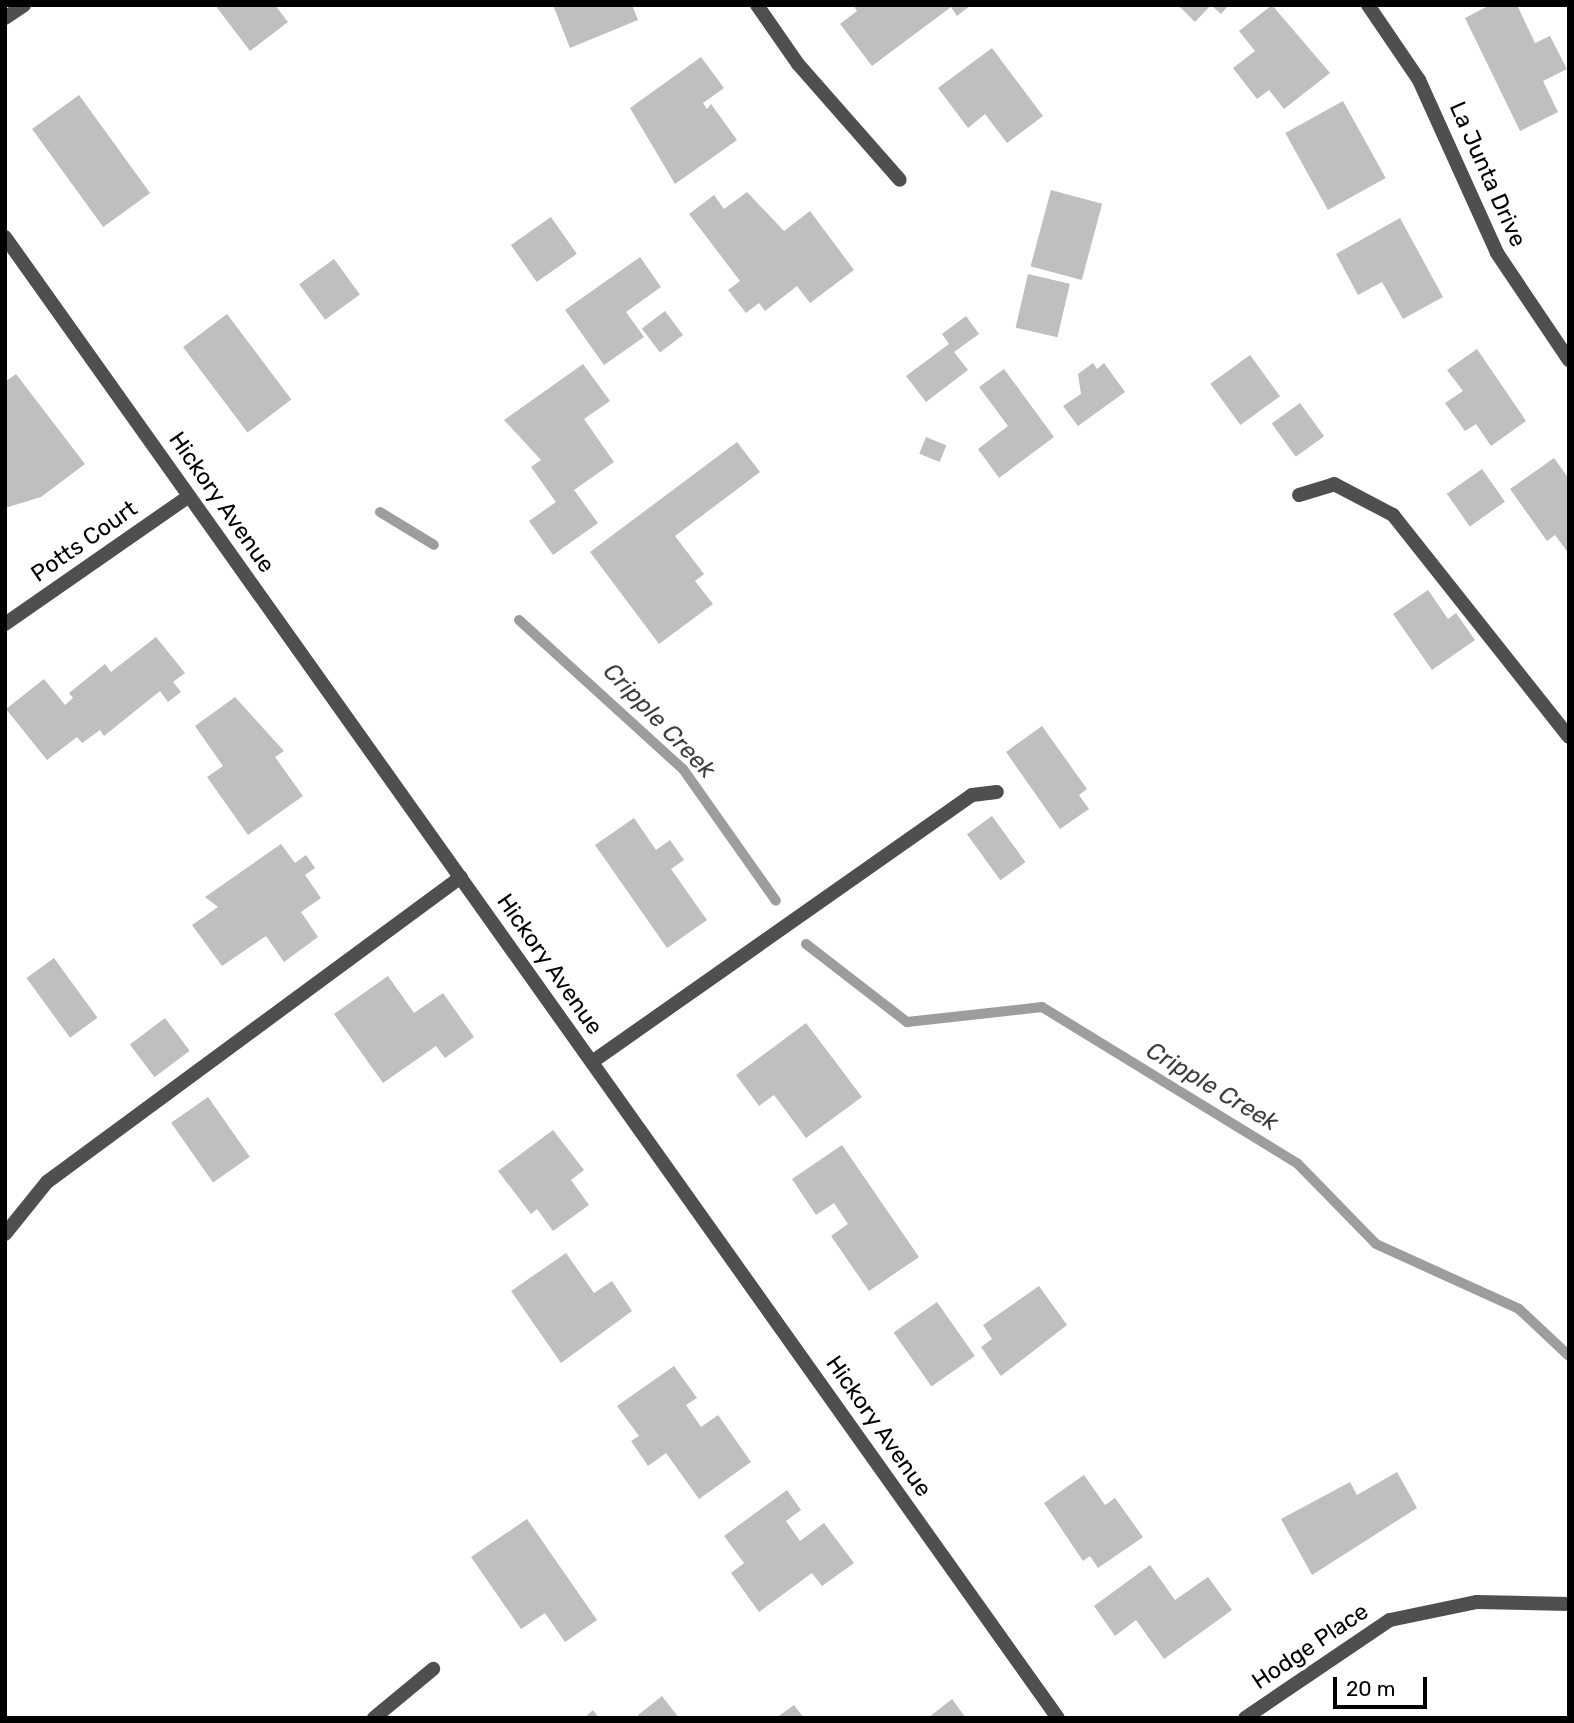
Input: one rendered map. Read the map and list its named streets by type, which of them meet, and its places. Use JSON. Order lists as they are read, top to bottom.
{
  "streets": {
    "street": [
      "La Junta Drive",
      "Hickory Avenue",
      "Potts Court",
      "Hodge Place"
    ]
  },
  "crossings": [
    ["Hickory Avenue", "Potts Court"]
  ],
  "water": ["Cripple Creek"],
  "scale_bar": "20 m"
}
